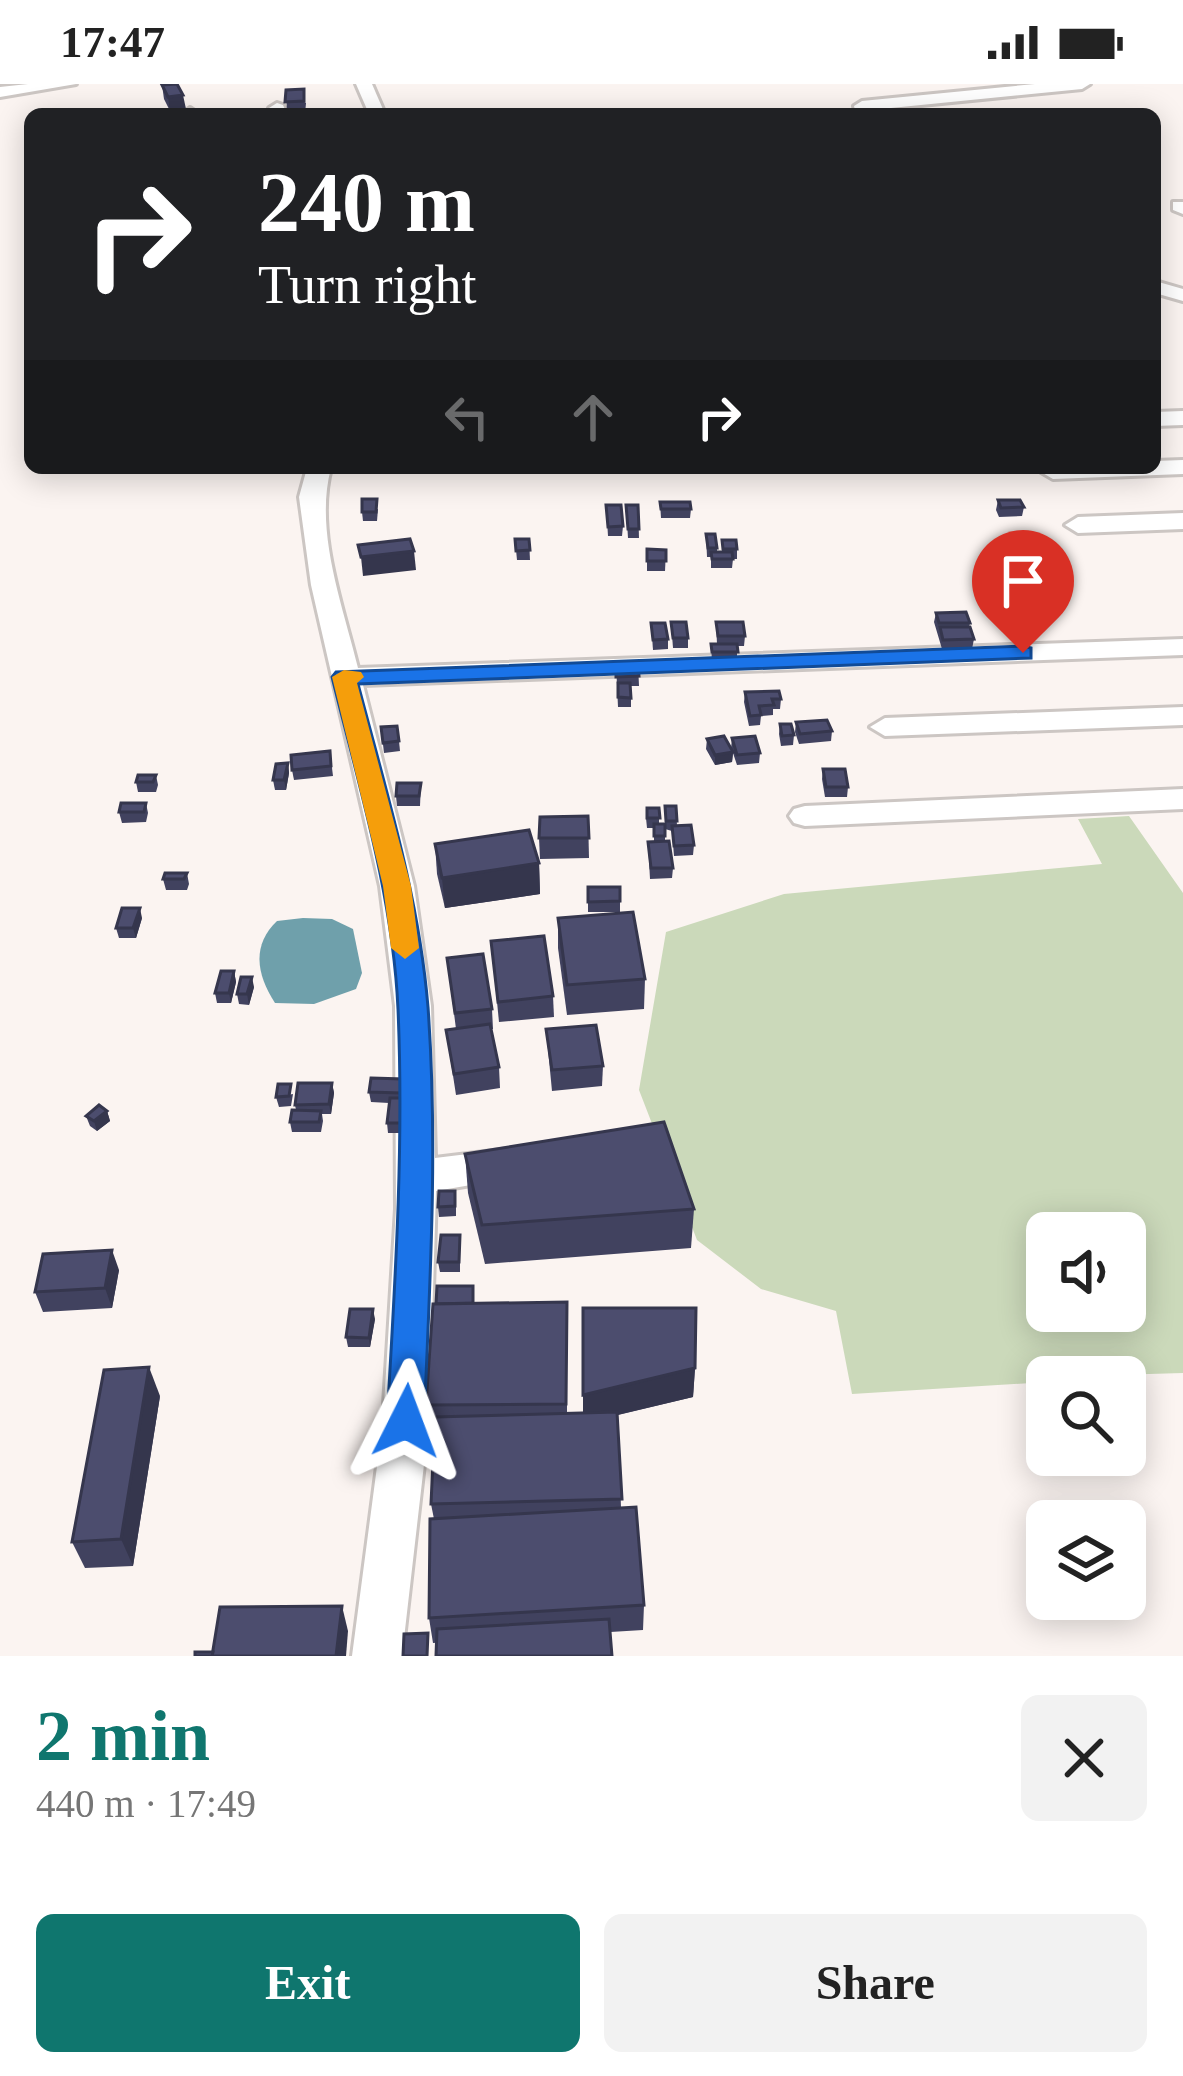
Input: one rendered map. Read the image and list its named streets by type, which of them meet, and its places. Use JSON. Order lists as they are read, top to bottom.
{
  "page": {
    "status": "17:47",
    "turn": ["240 m", "Turn right"],
    "heading": ["2 min", "440 m · 17:49"],
    "buttons": ["Exit", "Share"]
  }
}
